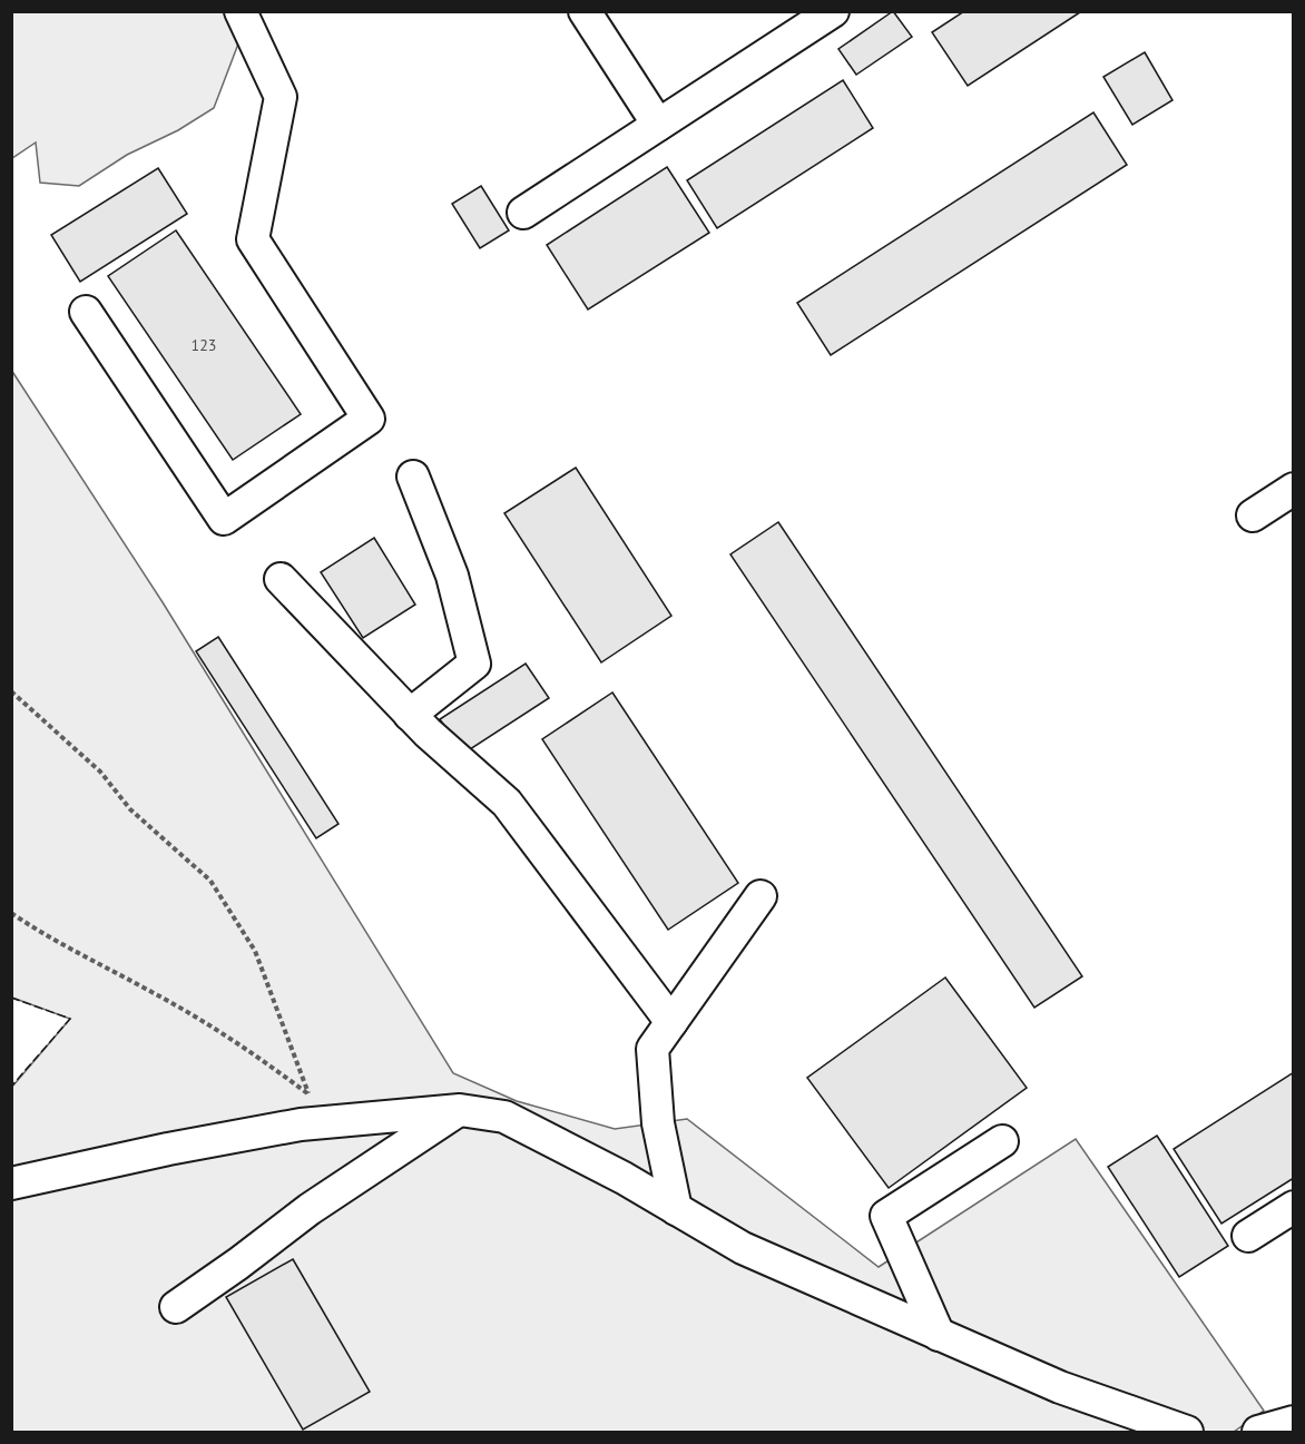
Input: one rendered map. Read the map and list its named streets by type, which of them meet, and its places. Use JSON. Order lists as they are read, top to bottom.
{
  "house_numbers": ["123"]
}
